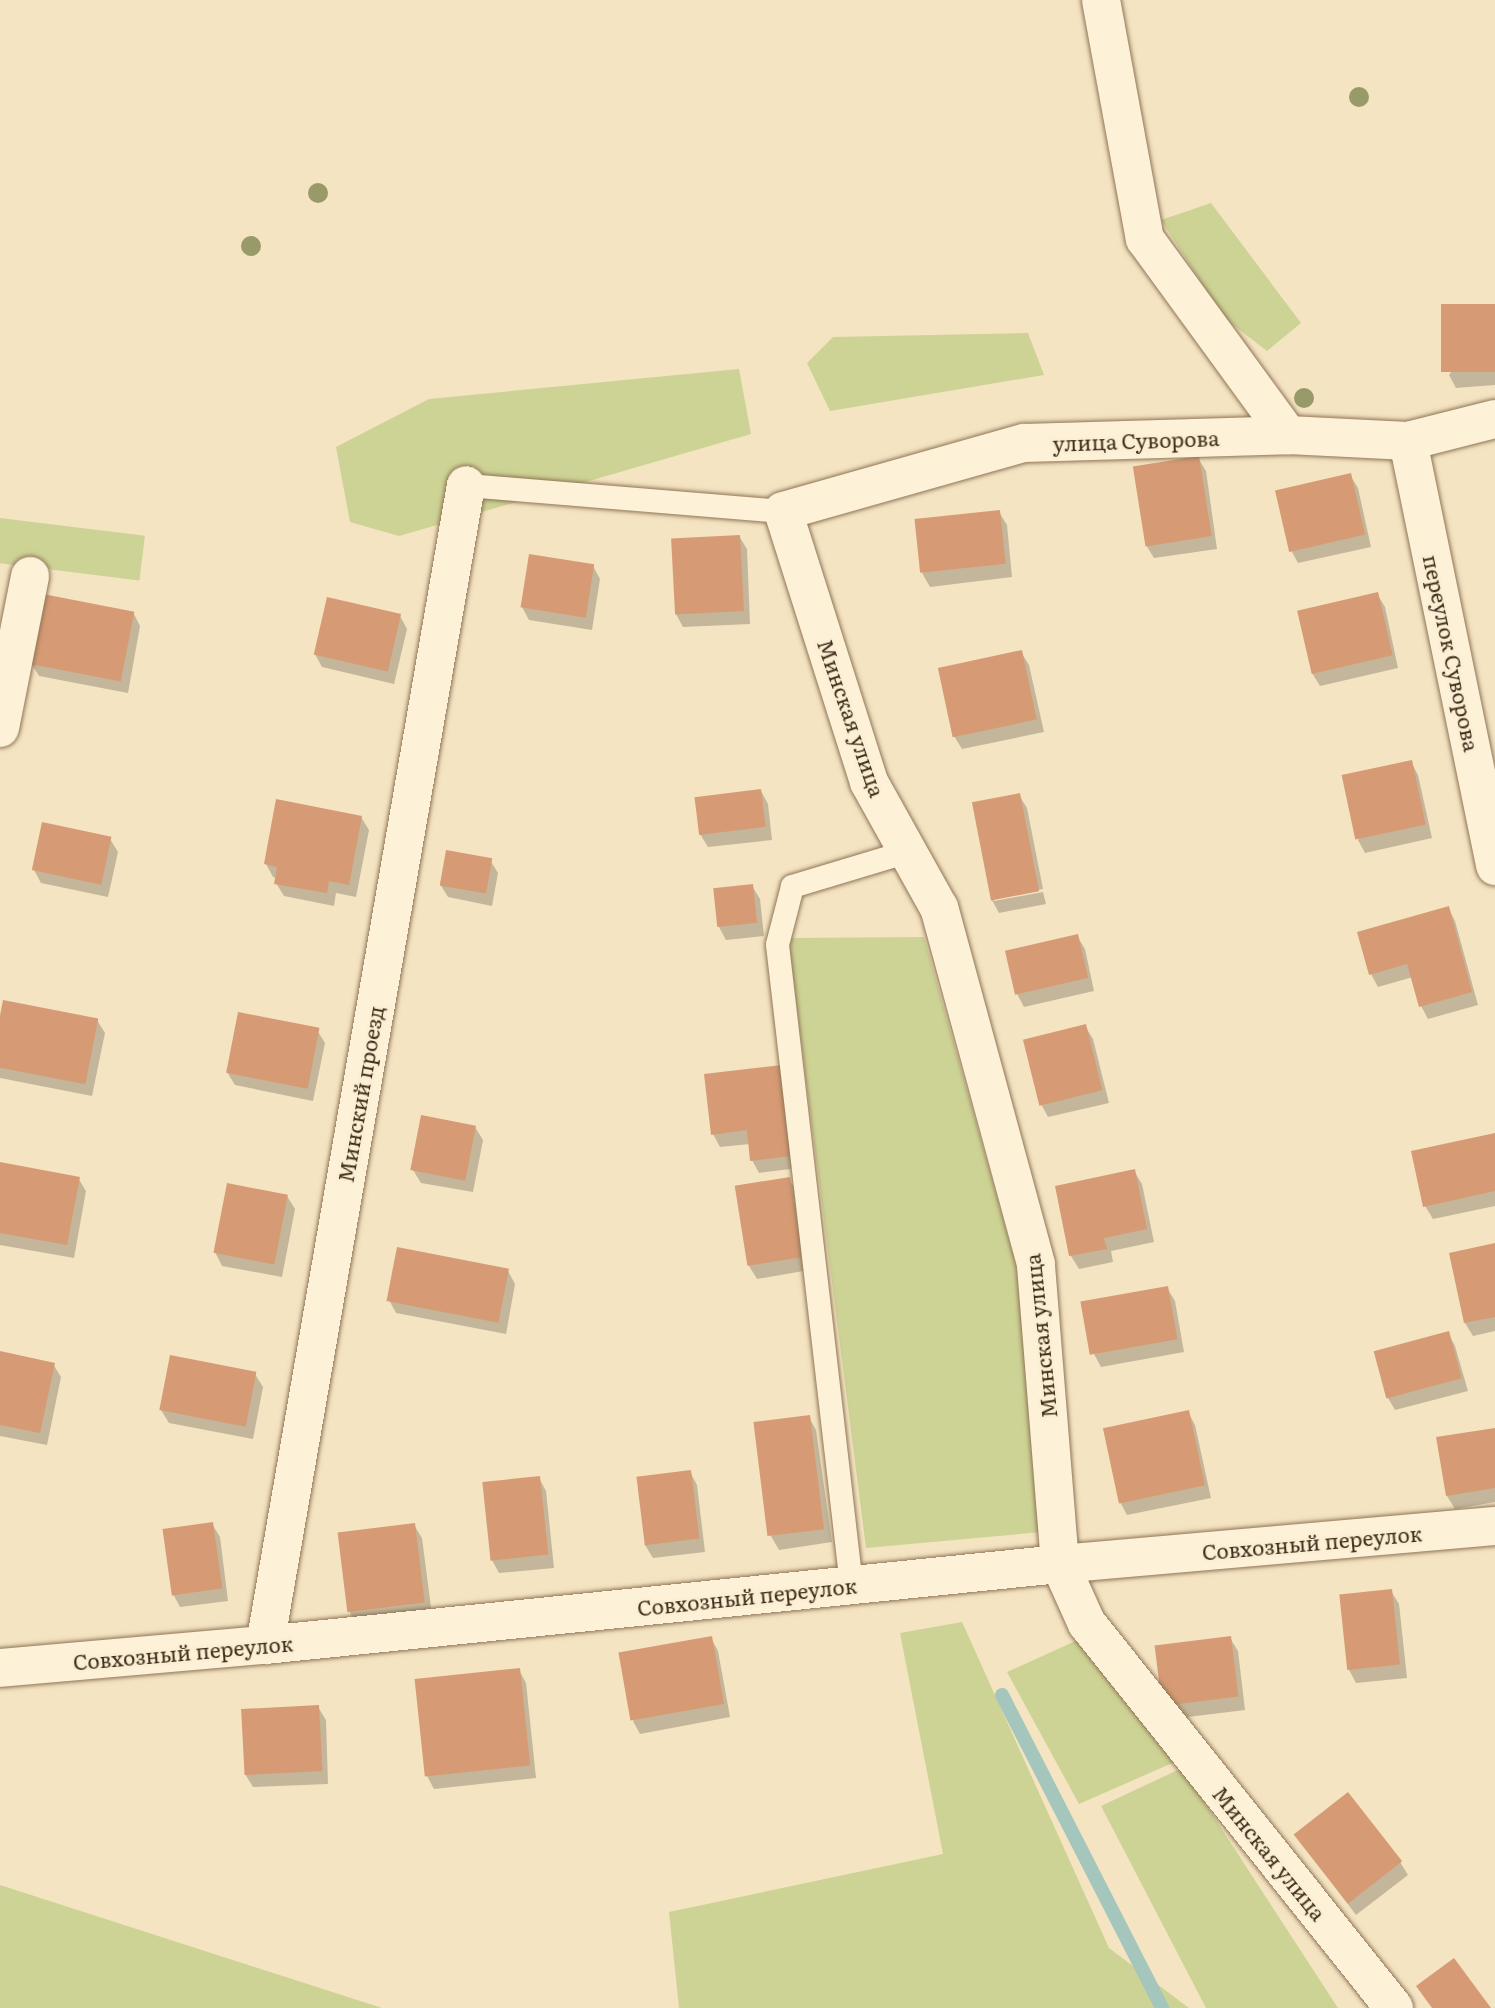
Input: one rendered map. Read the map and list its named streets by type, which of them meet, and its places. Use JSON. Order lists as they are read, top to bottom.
{
  "streets": {
    "street": [
      "улица Суворова",
      "переулок Суворова",
      "Минская улица",
      "Минский проезд",
      "Совхозный переулок"
    ]
  },
  "crossings": [
    ["улица Суворова", "переулок Суворова"],
    ["улица Суворова", "Минская улица"],
    ["Минская улица", "Совхозный переулок"],
    ["Минский проезд", "Совхозный переулок"]
  ]
}
